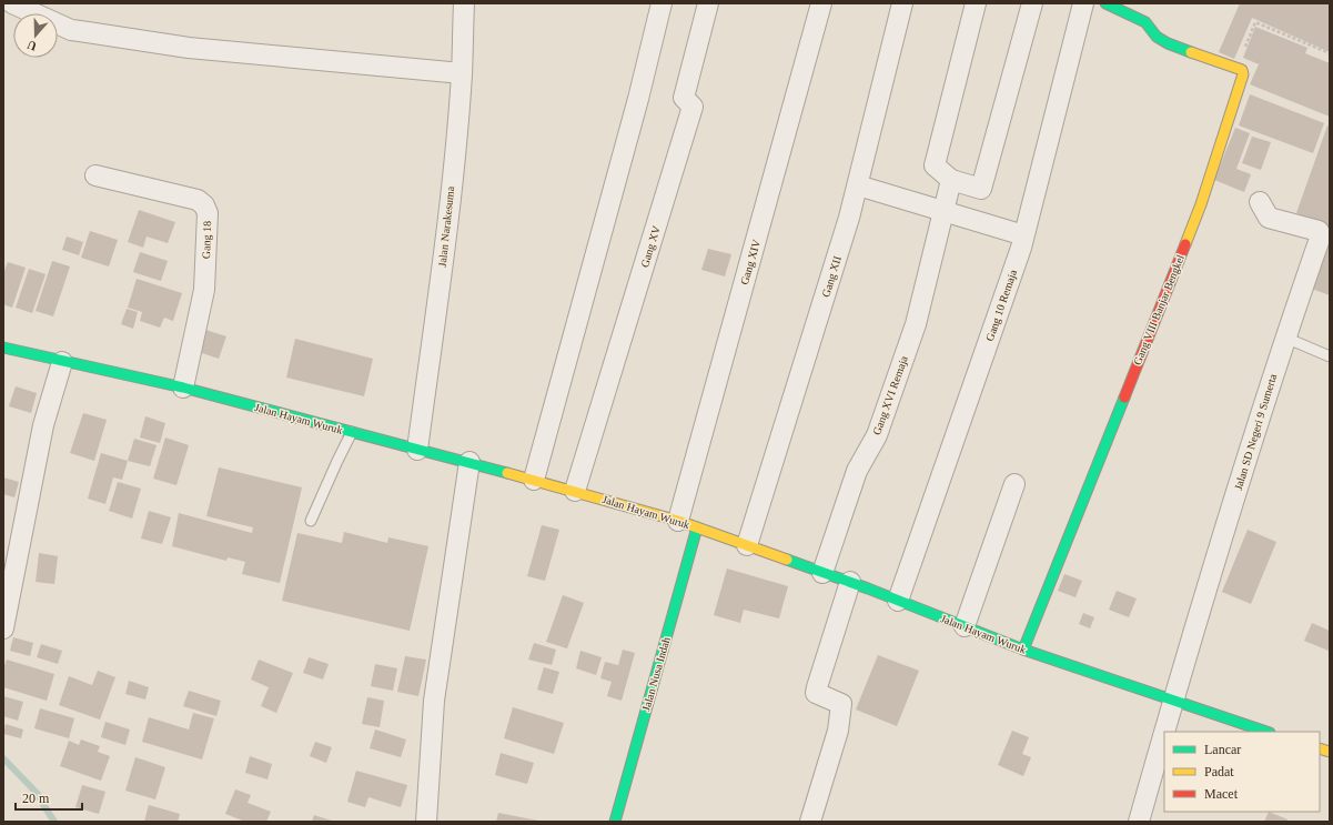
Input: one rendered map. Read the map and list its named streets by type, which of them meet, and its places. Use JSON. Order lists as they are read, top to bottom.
{
  "streets": {
    "main road": ["Gang VIII Banjar Bengkel", "Jalan Hayam Wuruk", "Jalan Nusa Indah"],
    "street": [
      "Jalan Narakesuma",
      "Gang 18",
      "Gang XV",
      "Gang XIV",
      "Gang XII",
      "Gang 10 Remaja",
      "Gang XVI Remaja",
      "Jalan SD Negeri 9 Sumerta"
    ]
  },
  "crossings": [
    ["Jalan Narakesuma", "Jalan Hayam Wuruk"],
    ["Gang 18", "Jalan Hayam Wuruk"],
    ["Gang XV", "Jalan Hayam Wuruk"],
    ["Gang XIV", "Jalan Hayam Wuruk"],
    ["Gang XIV", "Jalan Nusa Indah"],
    ["Gang XII", "Jalan Hayam Wuruk"],
    ["Gang 10 Remaja", "Jalan Hayam Wuruk"],
    ["Gang VIII Banjar Bengkel", "Jalan Hayam Wuruk"],
    ["Gang XVI Remaja", "Jalan Hayam Wuruk"],
    ["Jalan Hayam Wuruk", "Jalan SD Negeri 9 Sumerta"],
    ["Jalan Hayam Wuruk", "Jalan Nusa Indah"]
  ],
  "legend": ["Lancar", "Padat", "Macet"],
  "scale_bar": "20 m",
  "north": "bottom"
}
